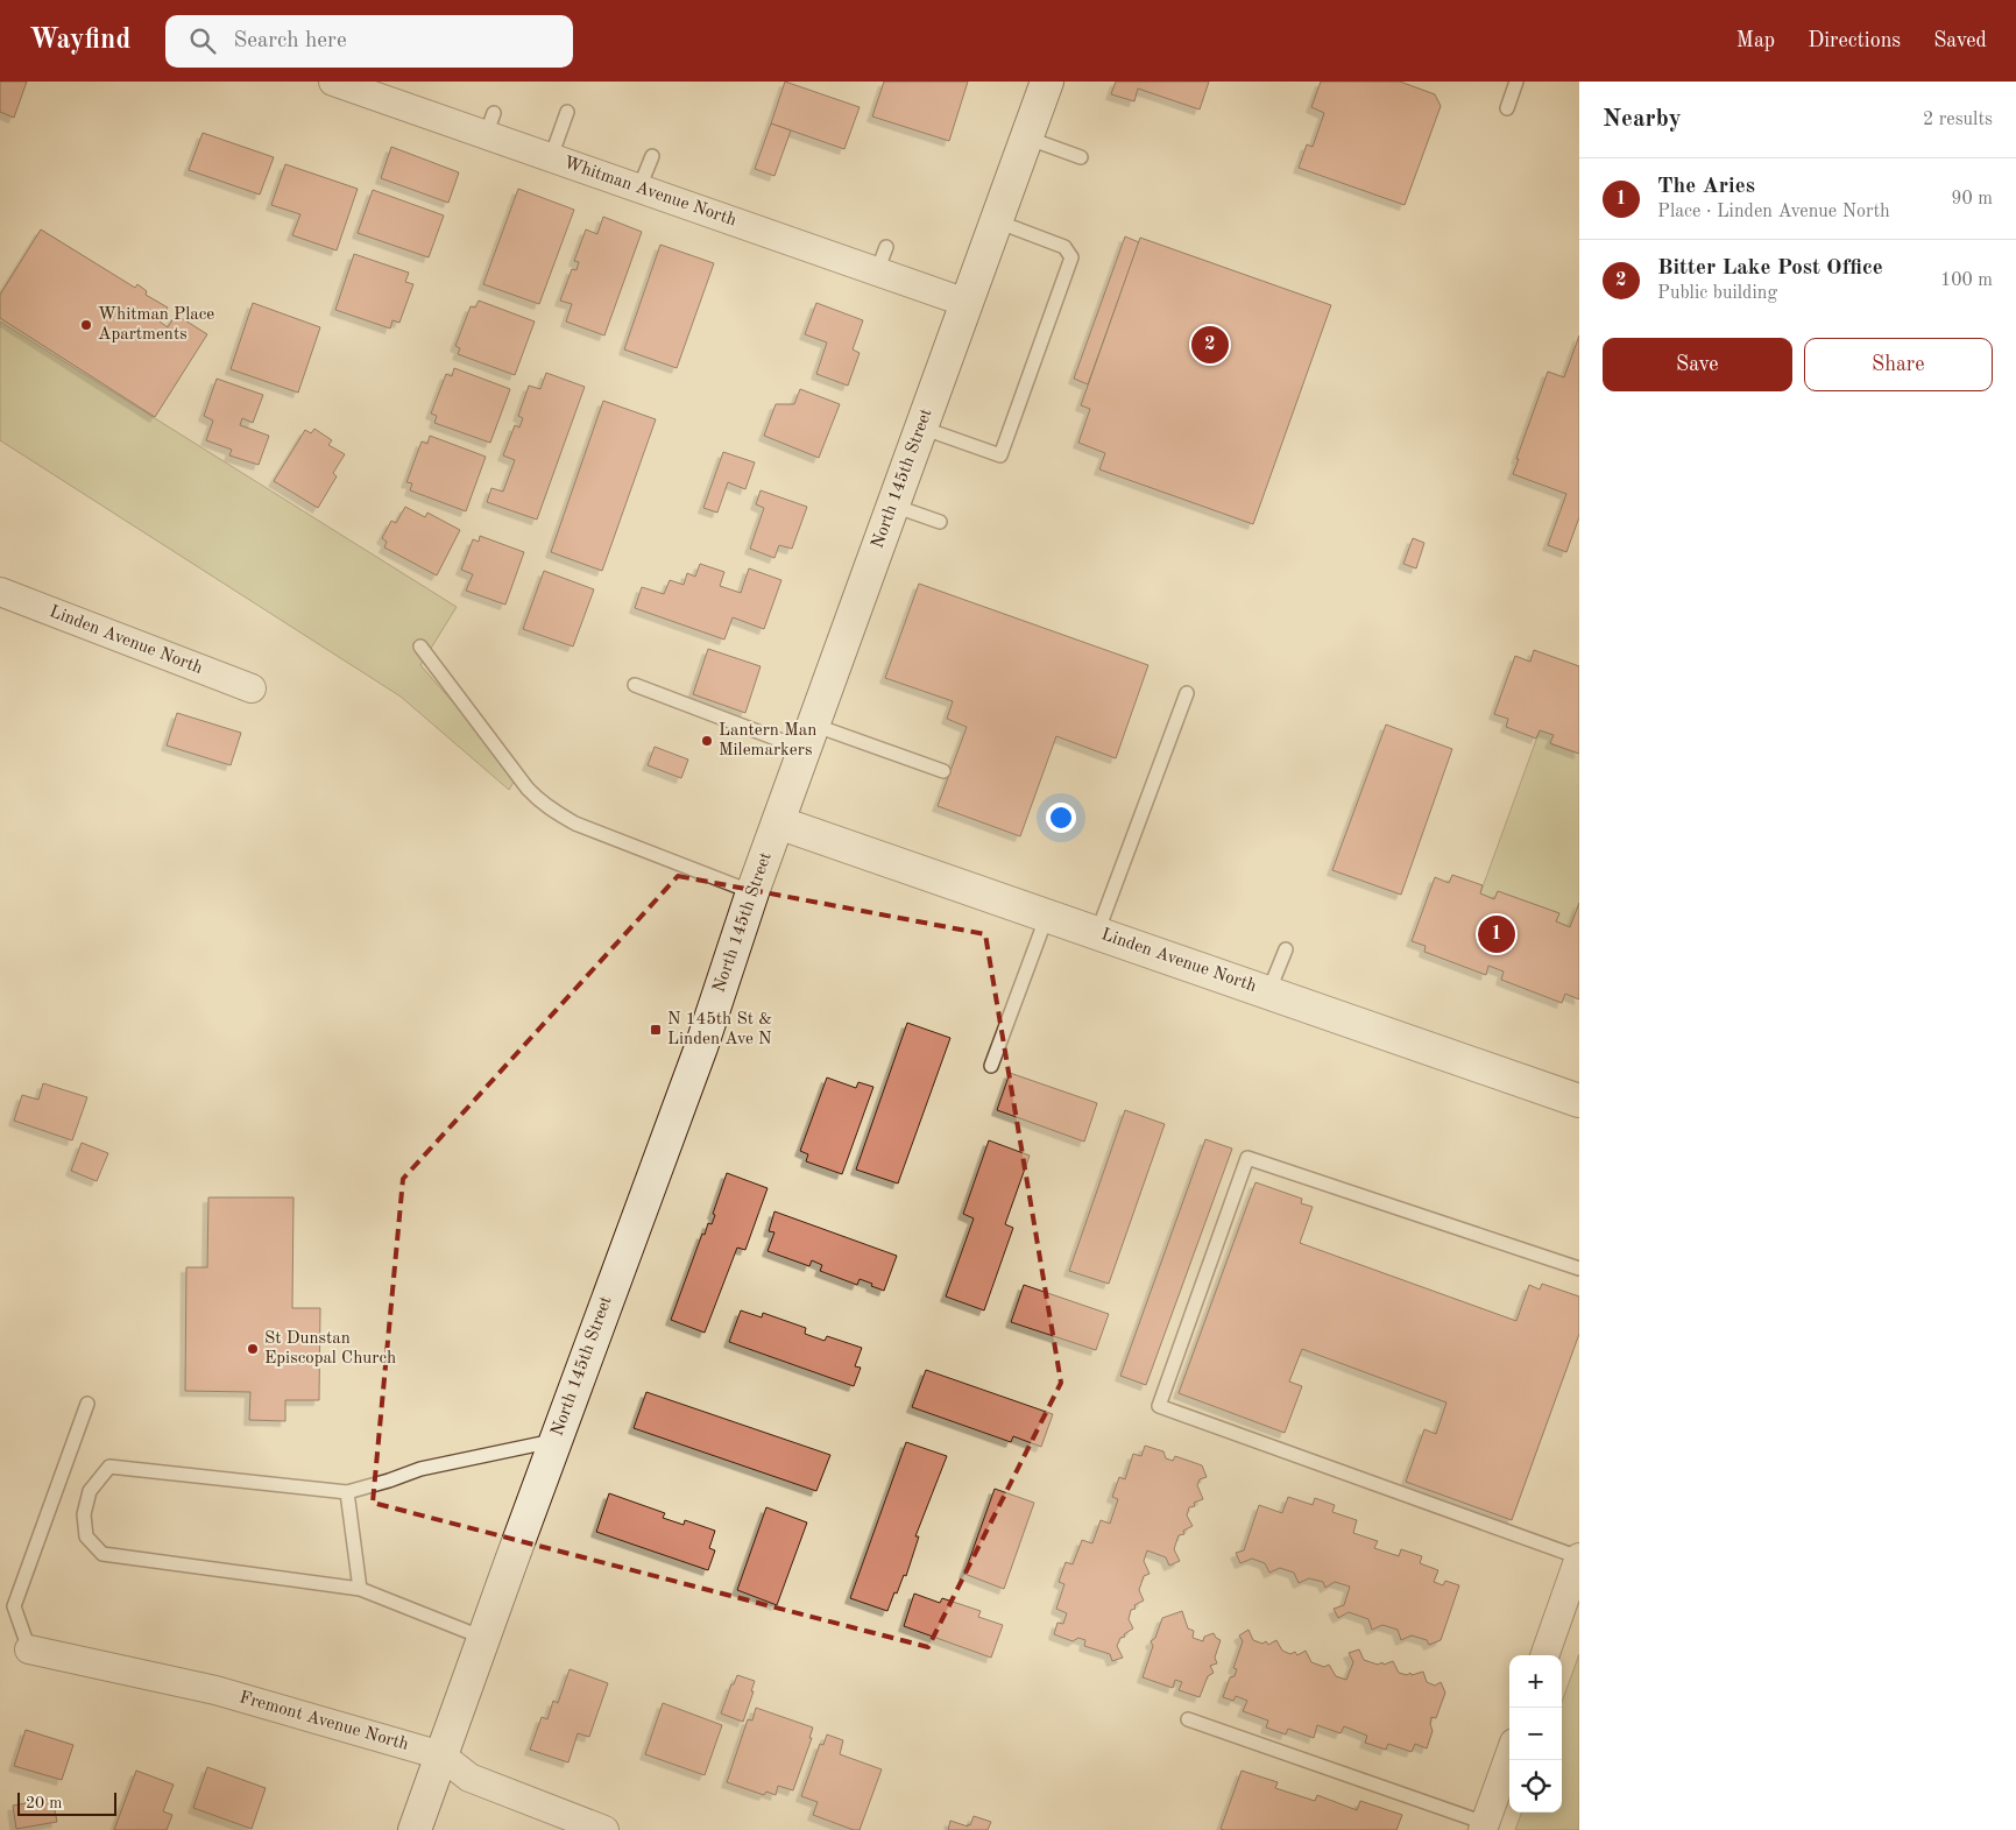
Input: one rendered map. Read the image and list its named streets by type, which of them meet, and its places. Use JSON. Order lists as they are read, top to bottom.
{
  "streets": {
    "main road": ["North 145th Street", "Linden Avenue North"],
    "street": ["Whitman Avenue North", "Fremont Avenue North"]
  },
  "crossings": [
    ["Whitman Avenue North", "North 145th Street"],
    ["North 145th Street", "Linden Avenue North"],
    ["North 145th Street", "Fremont Avenue North"]
  ],
  "places": {
    "other": ["Whitman Place Apartments", "Lantern Man Milemarkers", "St Dunstan Episcopal Church"],
    "transit": ["N 145th St & Linden Ave N"]
  },
  "scale_bar": "20 m",
  "page": {
    "header": "Wayfind",
    "search": "Search here",
    "nav": ["Map", "Directions", "Saved"],
    "heading": ["Nearby", "2 results"],
    "list": [
      {
        "mark": "1",
        "name": "The Aries",
        "note": "Place · Linden Avenue North",
        "value": "90 m"
      },
      {
        "mark": "2",
        "name": "Bitter Lake Post Office",
        "note": "Public building",
        "value": "100 m"
      }
    ],
    "buttons": ["Save", "Share"],
    "pins": ["2", "1"],
    "map_buttons": ["+", "−"],
    "scale": "20 m"
  }
}
